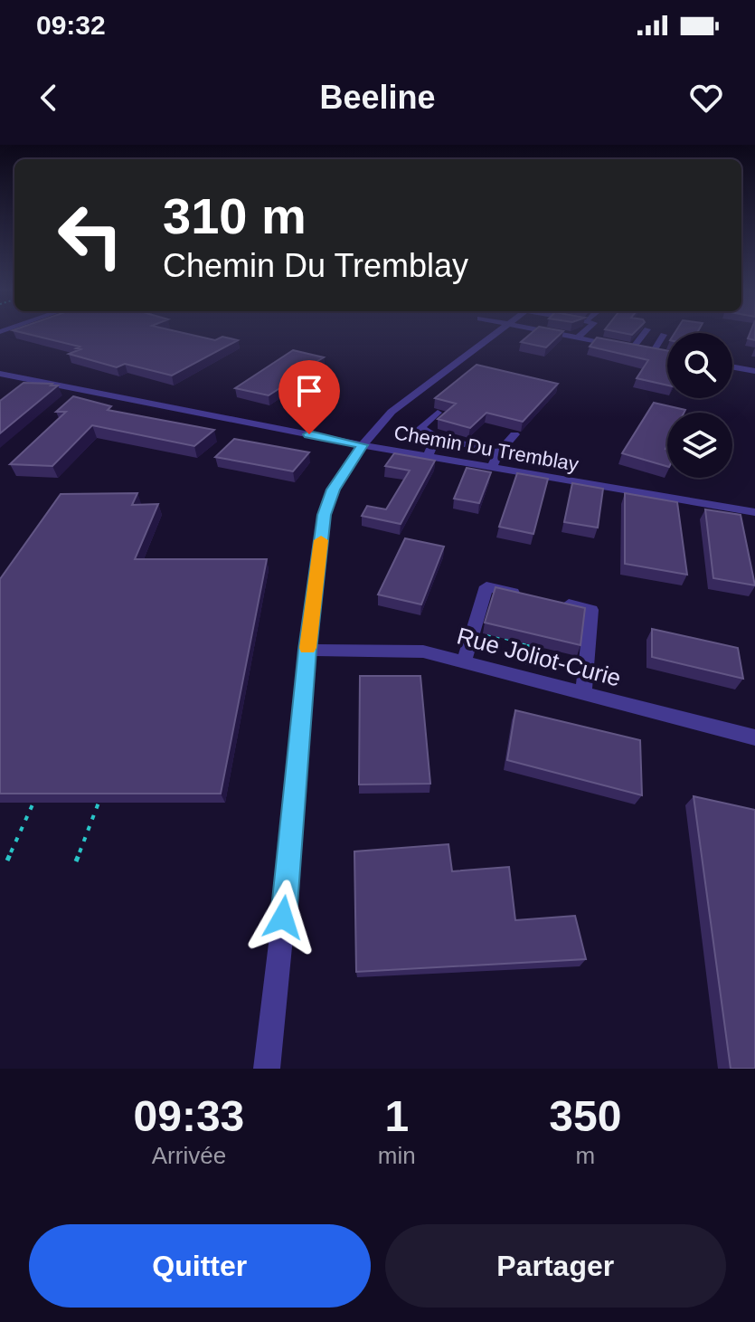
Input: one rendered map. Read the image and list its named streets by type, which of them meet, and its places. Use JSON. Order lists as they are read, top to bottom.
{
  "streets": {
    "street": ["Chemin Du Tremblay", "Rue Joliot-Curie"]
  },
  "page": {
    "status": "09:32",
    "header": "Beeline",
    "turn": ["310 m", "Chemin Du Tremblay"],
    "eta": [
      "09:33",
      "Arrivée",
      "1",
      "min",
      "350",
      "m"
    ],
    "buttons": ["Quitter", "Partager"]
  }
}
